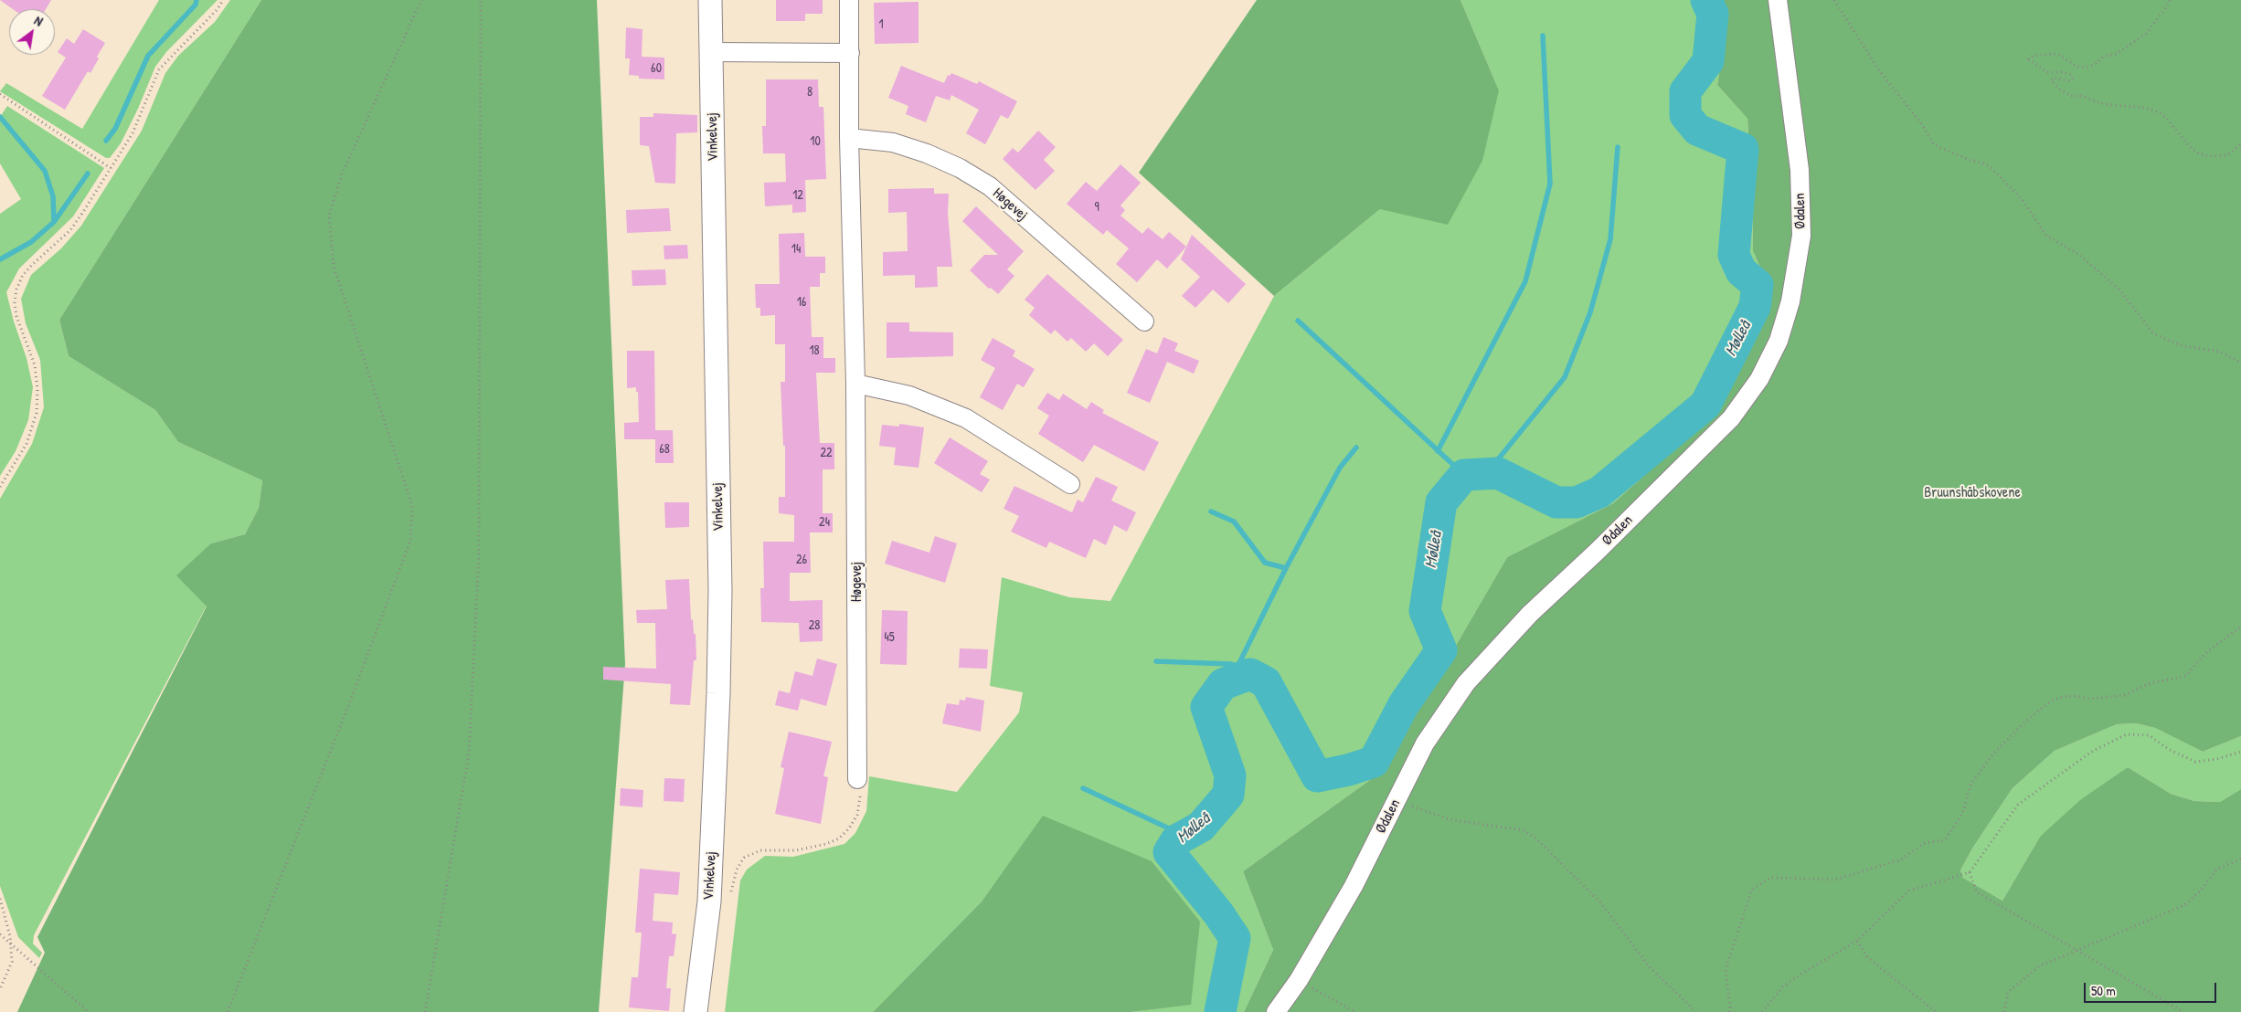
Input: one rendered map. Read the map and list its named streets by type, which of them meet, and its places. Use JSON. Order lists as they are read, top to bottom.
{
  "streets": {
    "street": ["Vinkelvej", "Høgevej", "Ødalen"]
  },
  "water": ["Mølleå"],
  "parks": ["Bruunshåbskovene"],
  "house_numbers": [
    "1",
    "60",
    "8",
    "10",
    "12",
    "9",
    "14",
    "16",
    "18",
    "68",
    "22",
    "24",
    "26",
    "28",
    "45"
  ],
  "scale_bar": "50 m",
  "north": "top right"
}
